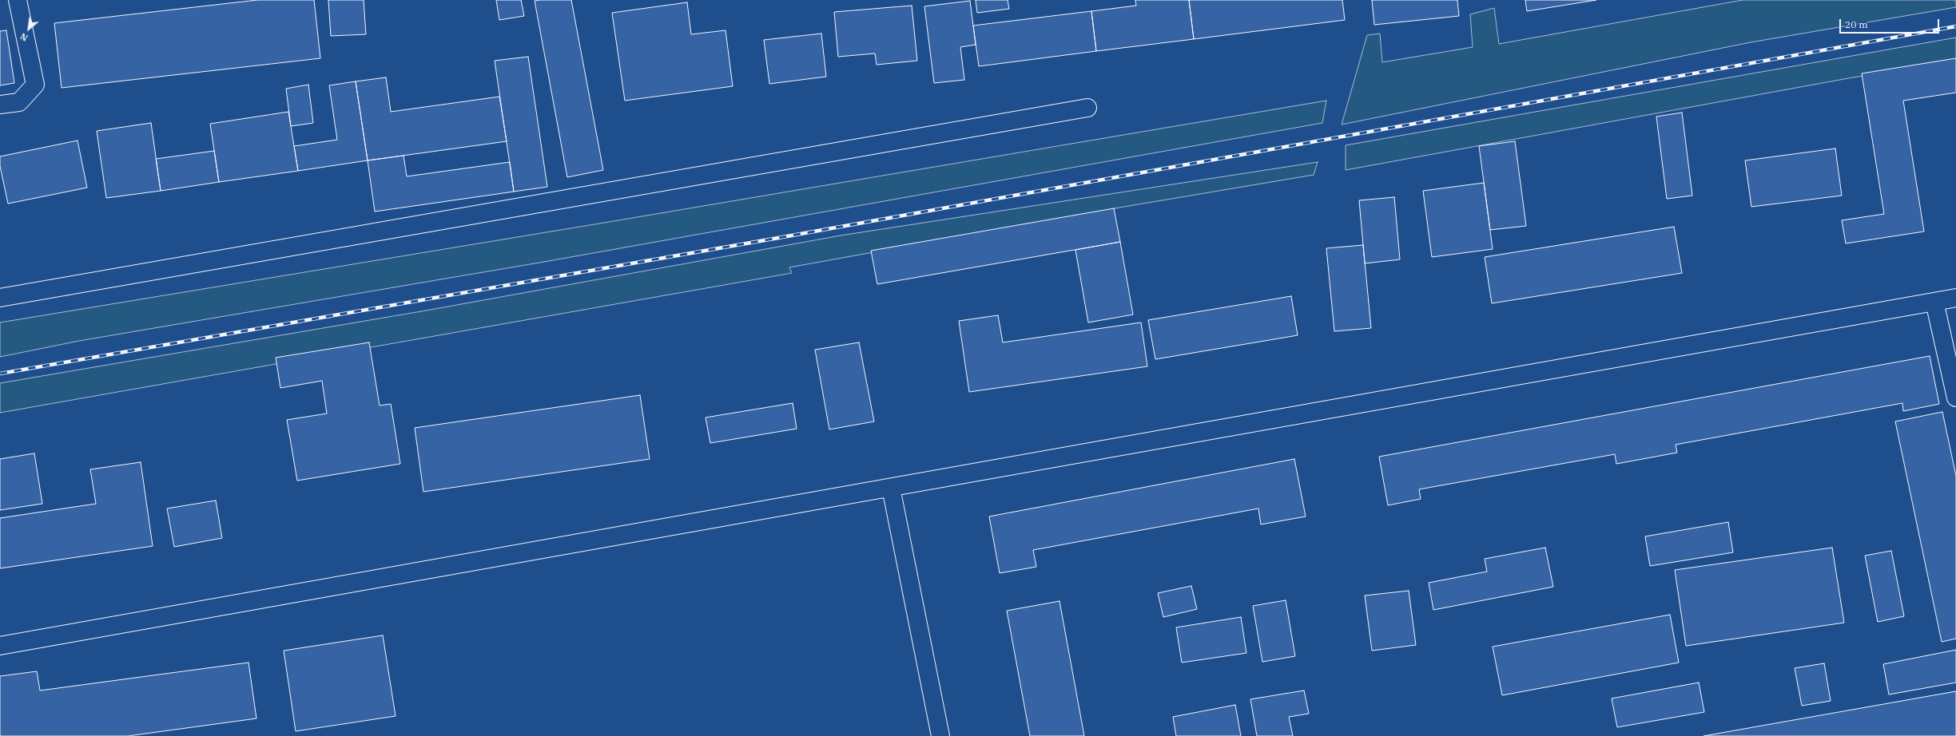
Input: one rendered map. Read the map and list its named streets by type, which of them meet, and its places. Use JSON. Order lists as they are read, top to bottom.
{
  "scale_bar": "20 m",
  "north": "bottom left"
}
